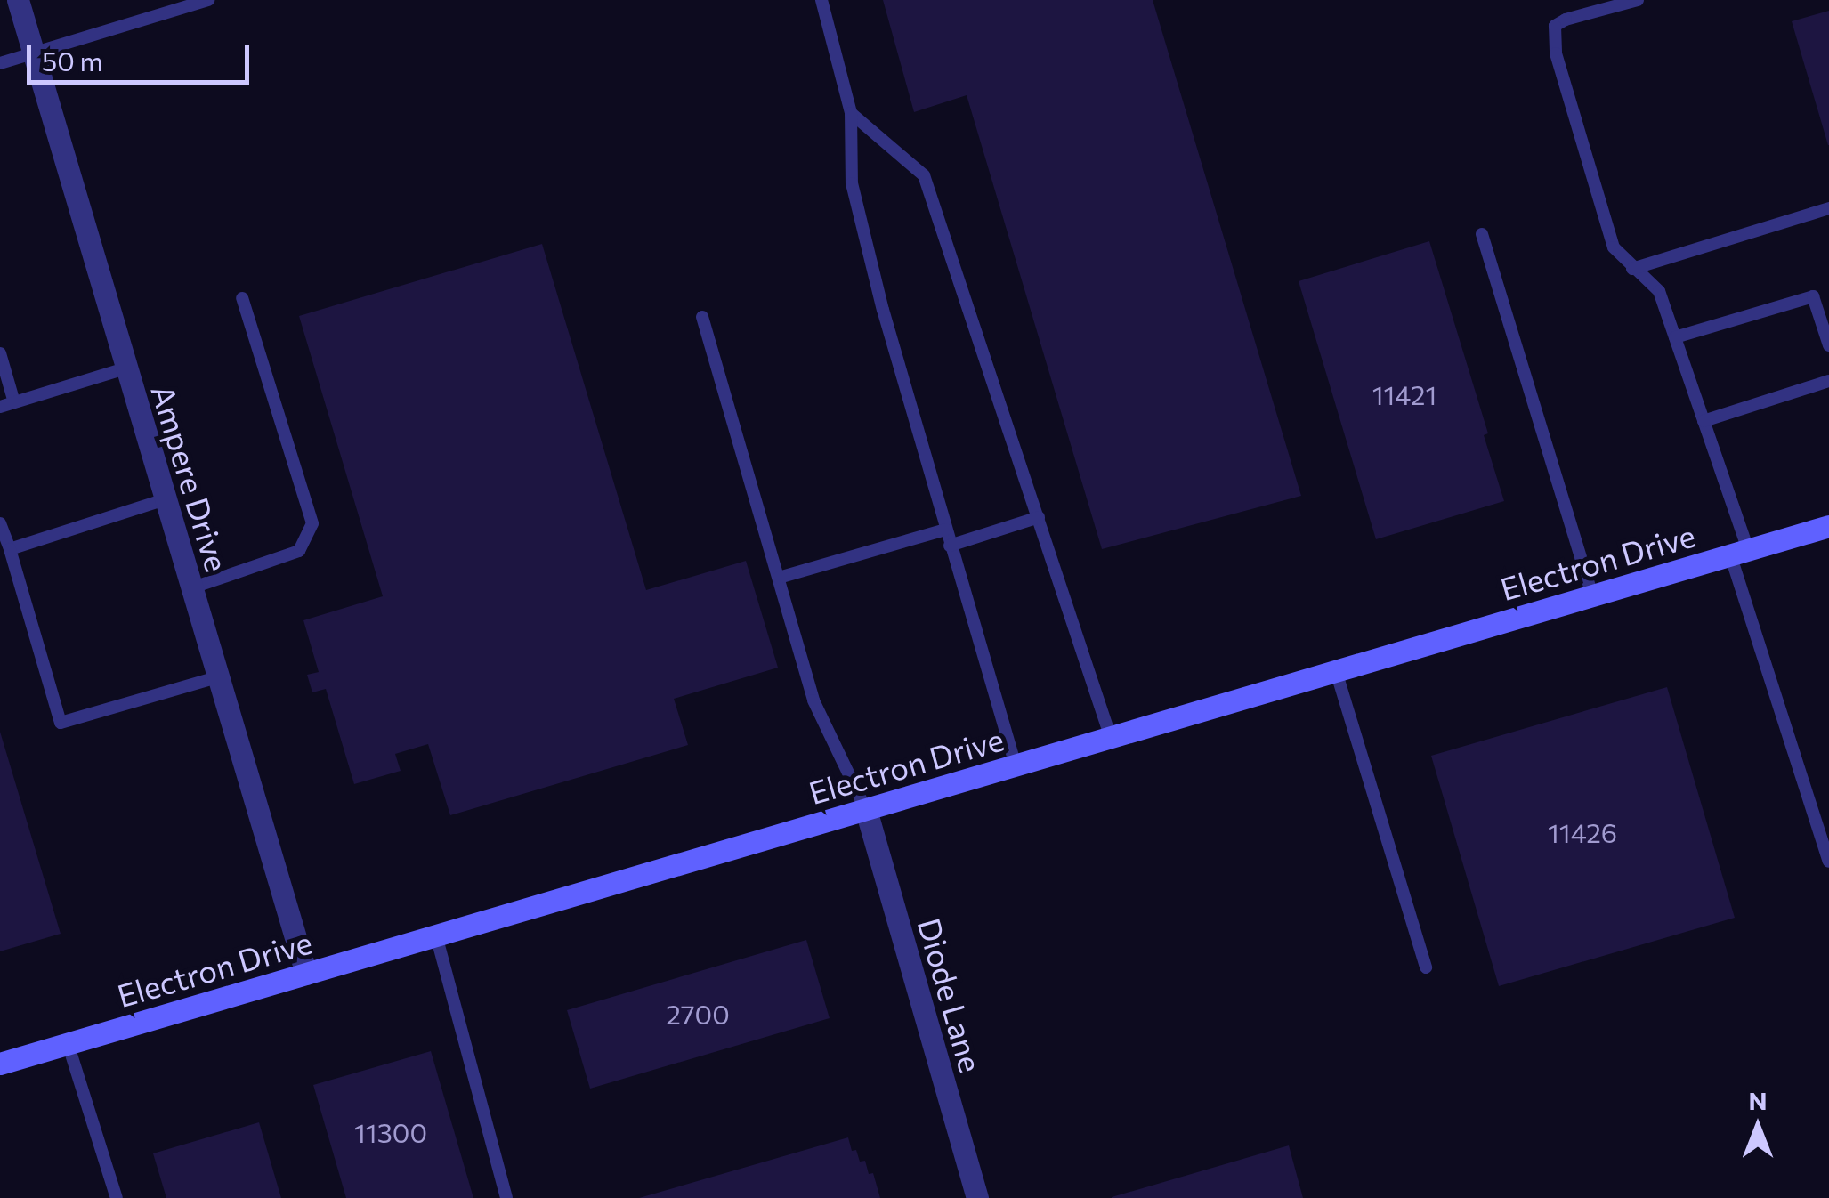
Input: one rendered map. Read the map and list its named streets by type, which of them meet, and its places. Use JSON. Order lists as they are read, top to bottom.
{
  "streets": {
    "street": ["Ampere Drive", "Electron Drive", "Diode Lane"]
  },
  "crossings": [
    ["Ampere Drive", "Electron Drive"],
    ["Electron Drive", "Diode Lane"]
  ],
  "house_numbers": [
    "11421",
    "11426",
    "2700",
    "11300"
  ],
  "scale_bar": "50 m",
  "north": "top"
}
